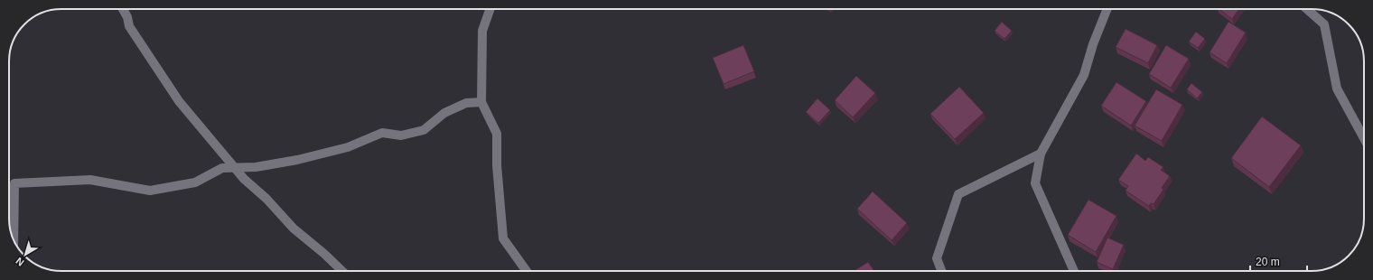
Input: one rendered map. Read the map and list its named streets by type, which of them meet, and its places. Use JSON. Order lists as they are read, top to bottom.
{
  "scale_bar": "20 m",
  "north": "bottom left"
}
